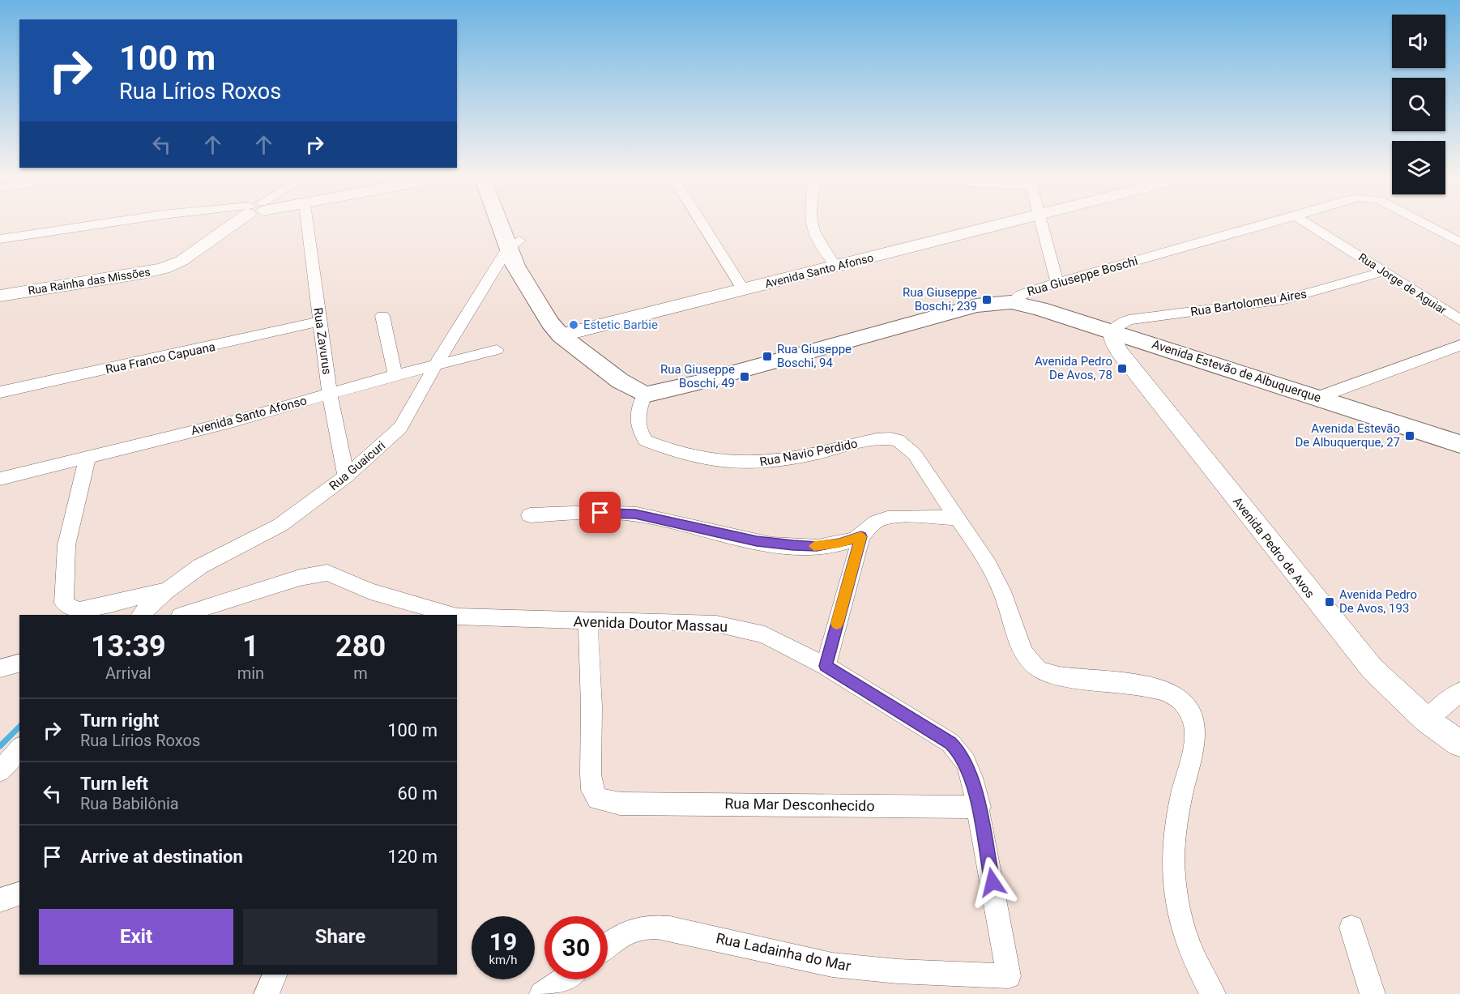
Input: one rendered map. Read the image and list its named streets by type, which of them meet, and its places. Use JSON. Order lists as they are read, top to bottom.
{
  "streets": {
    "main road": ["Rua Giuseppe Boschi", "Avenida Estevão de Albuquerque"],
    "street": [
      "Avenida Santo Afonso",
      "Rua Rainha das Missões",
      "Rua Jorge de Aguiar",
      "Rua Bartolomeu Aires",
      "Rua Zavurus",
      "Rua Franco Capuana",
      "Rua Navio Perdido",
      "Rua Guaicuri",
      "Avenida Pedro de Avos",
      "Avenida Doutor Massau",
      "Rua Mar Desconhecido",
      "Rua Ladainha do Mar"
    ]
  },
  "crossings": [
    ["Avenida Santo Afonso", "Rua Zavurus"],
    ["Avenida Santo Afonso", "Rua Guaicuri"],
    ["Rua Giuseppe Boschi", "Avenida Estevão de Albuquerque"],
    ["Rua Giuseppe Boschi", "Rua Navio Perdido"],
    ["Rua Jorge de Aguiar", "Rua Bartolomeu Aires"],
    ["Rua Bartolomeu Aires", "Avenida Estevão de Albuquerque"],
    ["Rua Bartolomeu Aires", "Avenida Pedro de Avos"],
    ["Rua Zavurus", "Rua Franco Capuana"],
    ["Rua Zavurus", "Rua Guaicuri"],
    ["Avenida Estevão de Albuquerque", "Avenida Pedro de Avos"],
    ["Avenida Doutor Massau", "Rua Mar Desconhecido"],
    ["Avenida Doutor Massau", "Rua Ladainha do Mar"]
  ],
  "places": {
    "transit": [
      "Rua Giuseppe Boschi, 239",
      "Rua Giuseppe Boschi, 94",
      "Avenida Pedro De Avos, 78",
      "Rua Giuseppe Boschi, 49",
      "Avenida Estevão De Albuquerque, 27",
      "Avenida Pedro De Avos, 193"
    ],
    "other": ["Estetic Barbie"]
  },
  "page": {
    "turn": ["100 m", "Rua Lírios Roxos"],
    "eta": [
      "13:39",
      "Arrival",
      "1",
      "min",
      "280",
      "m"
    ],
    "list": [
      {
        "name": "Turn right",
        "note": "Rua Lírios Roxos",
        "value": "100 m"
      },
      {
        "name": "Turn left",
        "note": "Rua Babilônia",
        "value": "60 m"
      },
      {
        "name": "Arrive at destination",
        "value": "120 m"
      }
    ],
    "buttons": ["Exit", "Share"],
    "speed": "19 km/h",
    "limit": "30"
  }
}
